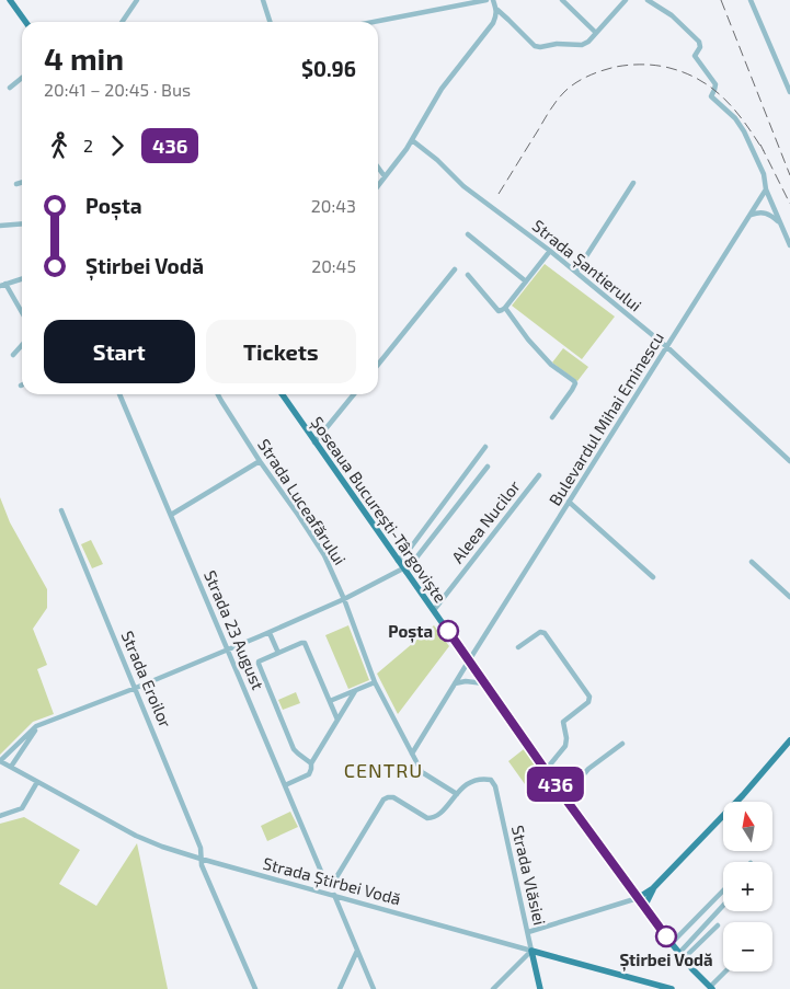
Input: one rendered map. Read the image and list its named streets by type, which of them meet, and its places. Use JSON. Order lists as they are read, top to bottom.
{
  "streets": {
    "main road": ["Șoseaua București-Târgoviște", "Strada Vlăsiei", "Strada Știrbei Vodă"],
    "street": [
      "Strada Șantierului",
      "Bulevardul Mihai Eminescu",
      "Strada Luceafărului",
      "Aleea Nucilor",
      "Strada 23 August",
      "Strada Eroilor"
    ]
  },
  "crossings": [
    ["Strada Șantierului", "Bulevardul Mihai Eminescu"],
    ["Bulevardul Mihai Eminescu", "Strada Luceafărului"],
    ["Bulevardul Mihai Eminescu", "Șoseaua București-Târgoviște"],
    ["Strada Luceafărului", "Strada Vlăsiei"],
    ["Șoseaua București-Târgoviște", "Aleea Nucilor"],
    ["Strada Eroilor", "Strada Știrbei Vodă"],
    ["Strada Vlăsiei", "Strada Știrbei Vodă"]
  ],
  "districts": ["CENTRU"],
  "places": ["Poșta", "Știrbei Vodă"],
  "lines": ["bus line 436"],
  "north": "top",
  "page": {
    "on_map": "436",
    "heading": ["4 min", "20:41 – 20:45 · Bus", "$0.96"],
    "legs": ["2", "436"],
    "list": [
      {
        "name": "Poșta",
        "value": "20:43"
      },
      {
        "name": "Știrbei Vodă",
        "value": "20:45"
      }
    ],
    "buttons": ["Start", "Tickets"],
    "map_buttons": ["+", "−"]
  }
}
